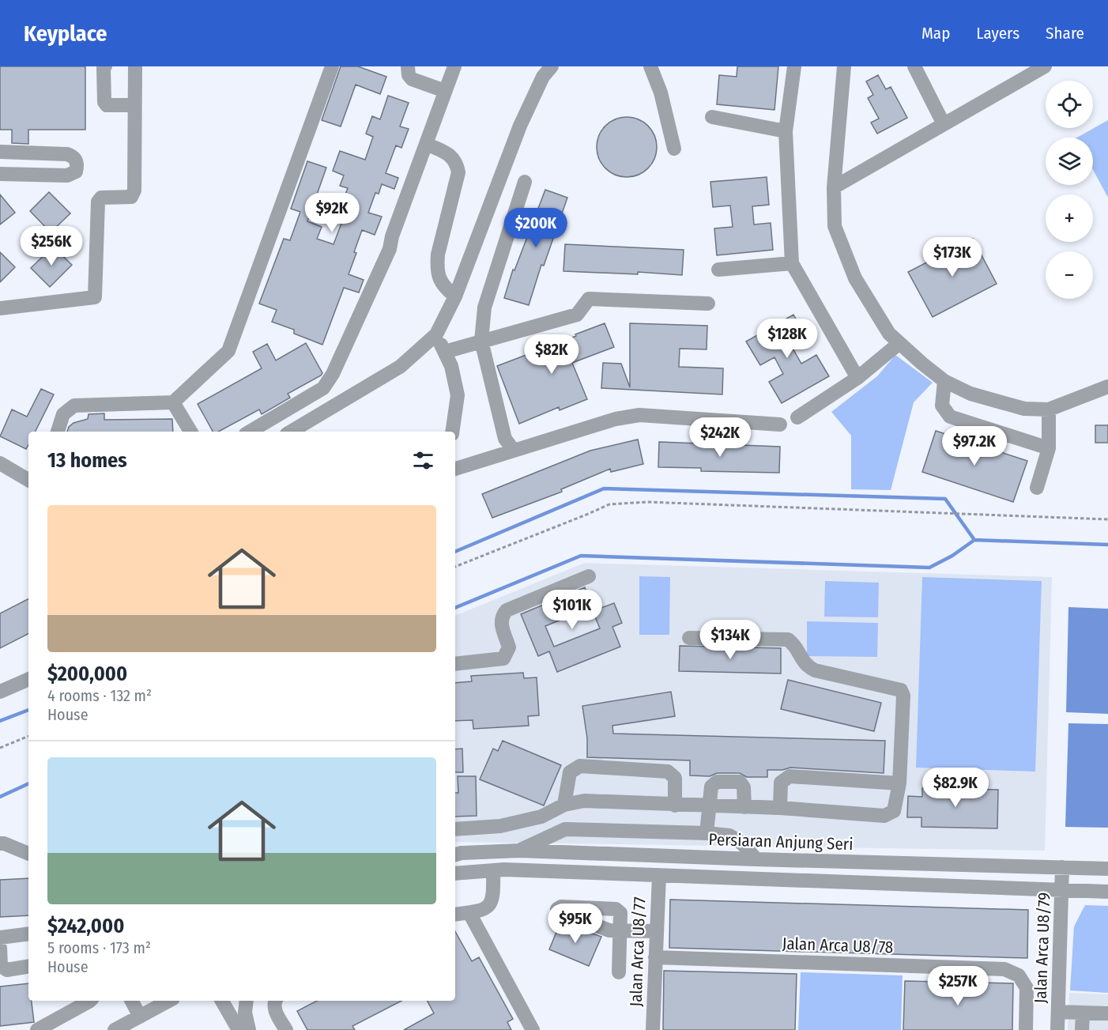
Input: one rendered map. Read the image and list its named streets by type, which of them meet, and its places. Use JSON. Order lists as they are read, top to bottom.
{
  "streets": {
    "street": [
      "Persiaran Anjung Seri",
      "Jalan Arca U8/78",
      "Jalan Arca U8/79",
      "Jalan Arca U8/77"
    ]
  },
  "crossings": [
    ["Persiaran Anjung Seri", "Jalan Arca U8/79"],
    ["Jalan Arca U8/78", "Jalan Arca U8/77"]
  ],
  "page": {
    "header": "Keyplace",
    "nav": ["Map", "Layers", "Share"],
    "map_buttons": ["+", "−"],
    "price": [
      "$92K",
      "$200K",
      "$256K",
      "$173K",
      "$128K",
      "$82K",
      "$242K",
      "$97.2K",
      "$101K",
      "$134K",
      "$82.9K",
      "$95K",
      "$257K"
    ],
    "heading": "13 homes",
    "list": [
      {
        "name": "$200,000",
        "note": "4 rooms · 132 m² · House"
      },
      {
        "name": "$242,000",
        "note": "5 rooms · 173 m² · House"
      }
    ]
  }
}
